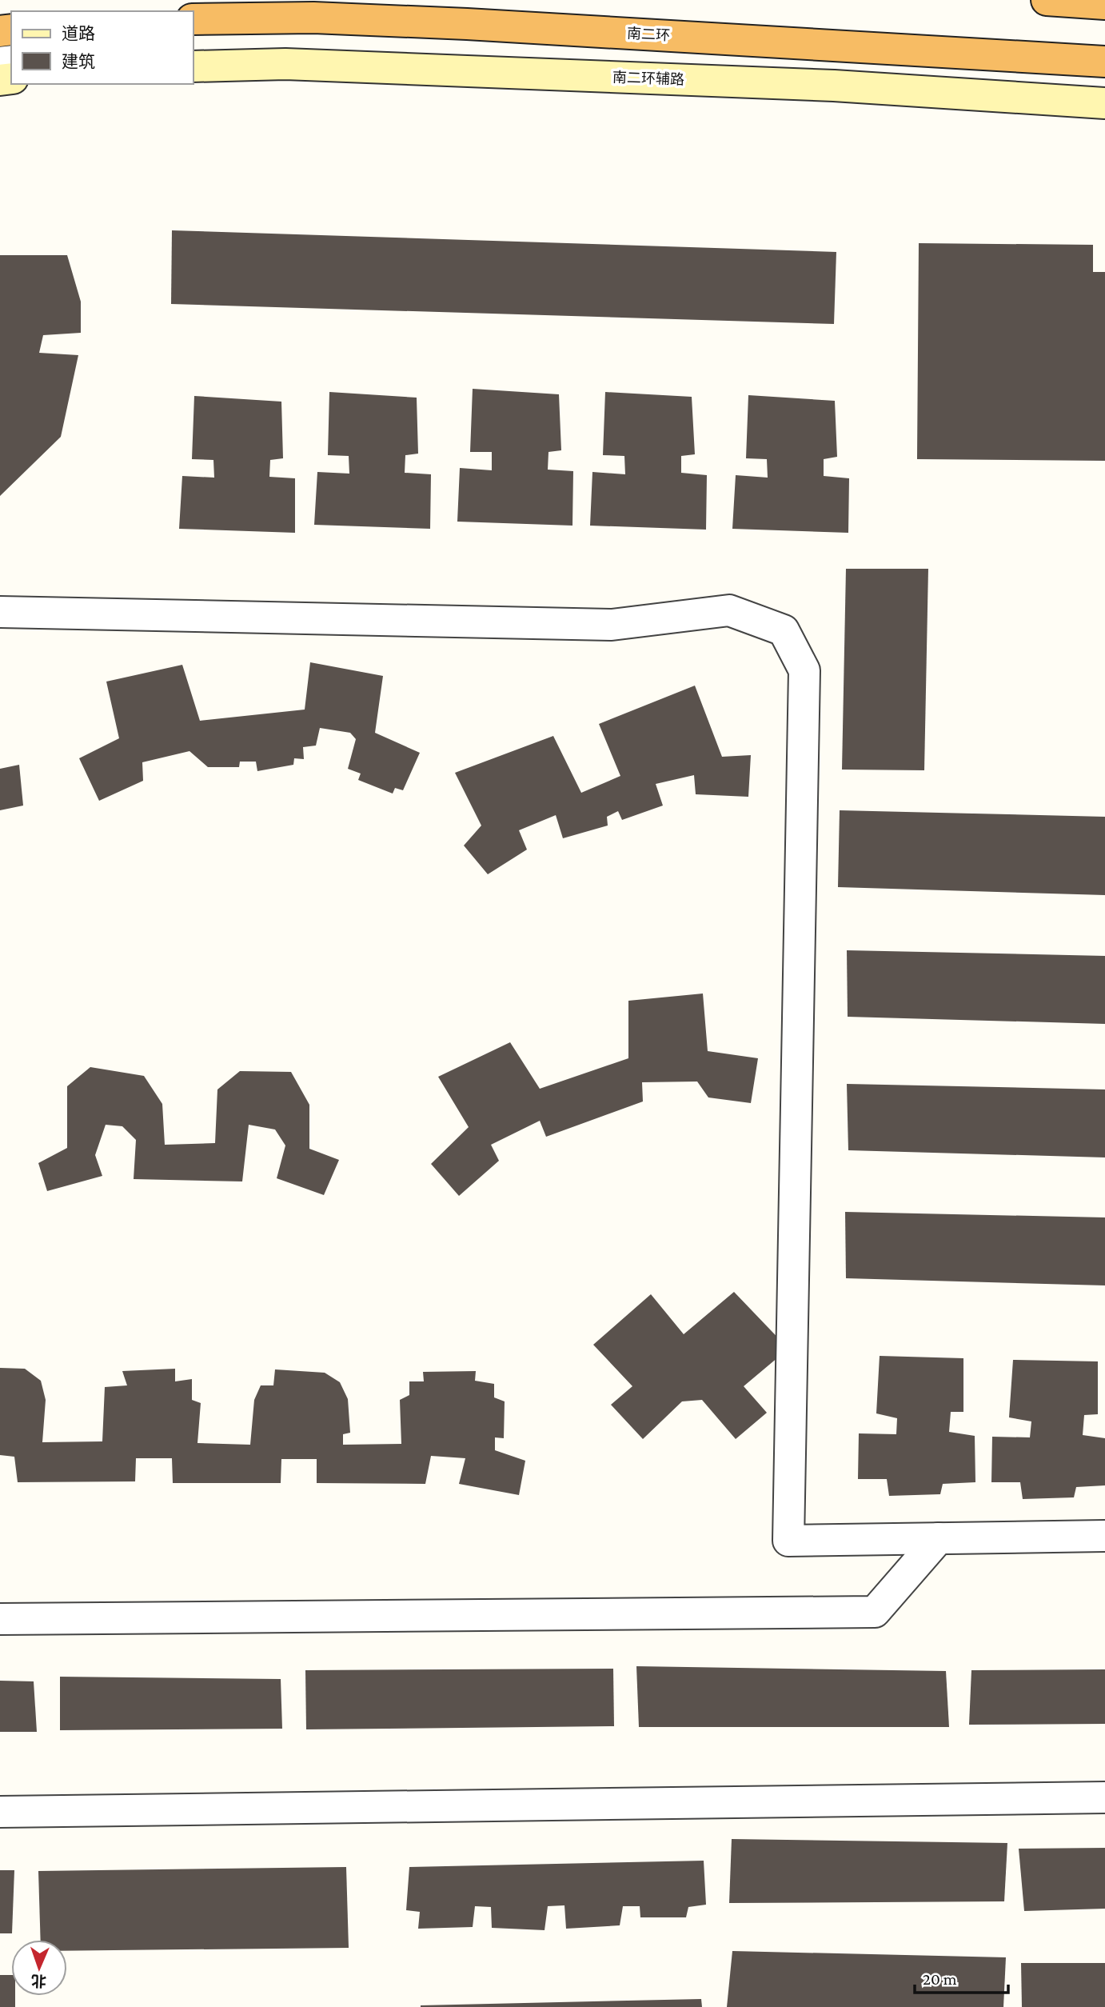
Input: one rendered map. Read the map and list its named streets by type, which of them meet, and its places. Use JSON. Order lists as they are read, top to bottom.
{
  "streets": {
    "highway": ["南二环"],
    "main road": ["南二环辅路"]
  },
  "legend": ["道路", "建筑"],
  "scale_bar": "20 m",
  "north": "bottom"
}
